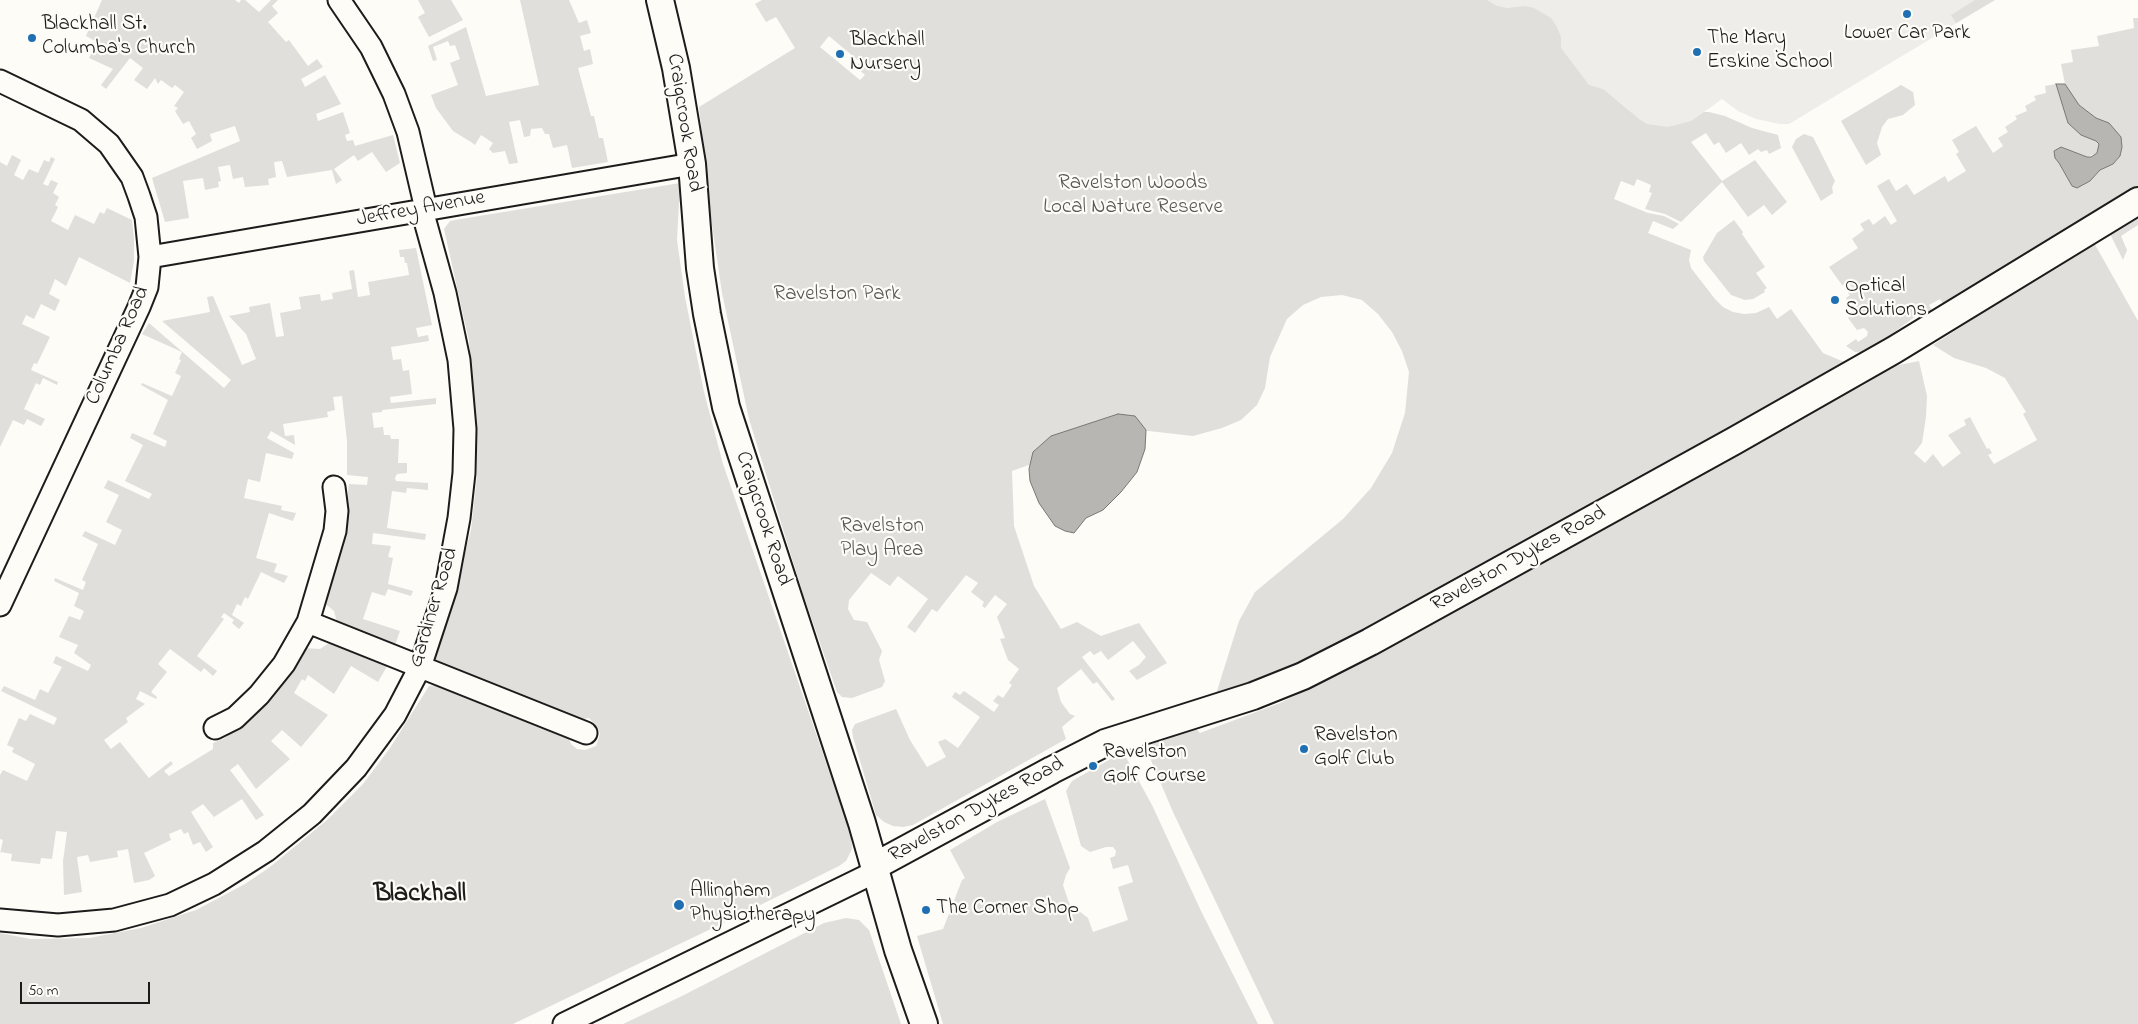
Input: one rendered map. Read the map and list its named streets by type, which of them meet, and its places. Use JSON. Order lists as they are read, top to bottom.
{
  "streets": {
    "street": [
      "Craigcrook Road",
      "Jeffrey Avenue",
      "Columba Road",
      "Ravelston Dykes Road",
      "Gardiner Road"
    ]
  },
  "crossings": [
    ["Craigcrook Road", "Jeffrey Avenue"],
    ["Craigcrook Road", "Ravelston Dykes Road"],
    ["Jeffrey Avenue", "Columba Road"],
    ["Jeffrey Avenue", "Gardiner Road"]
  ],
  "districts": ["Blackhall"],
  "parks": ["Ravelston Woods Local Nature Reserve", "Ravelston Park", "Ravelston Play Area"],
  "places": [
    "Lower Car Park",
    "Blackhall St. Columba's Church",
    "The Mary Erskine School",
    "Blackhall Nursery",
    "Optical Solutions",
    "Ravelston Golf Club",
    "Ravelston Golf Course",
    "Allingham Physiotherapy",
    "The Corner Shop"
  ],
  "scale_bar": "50 m"
}
